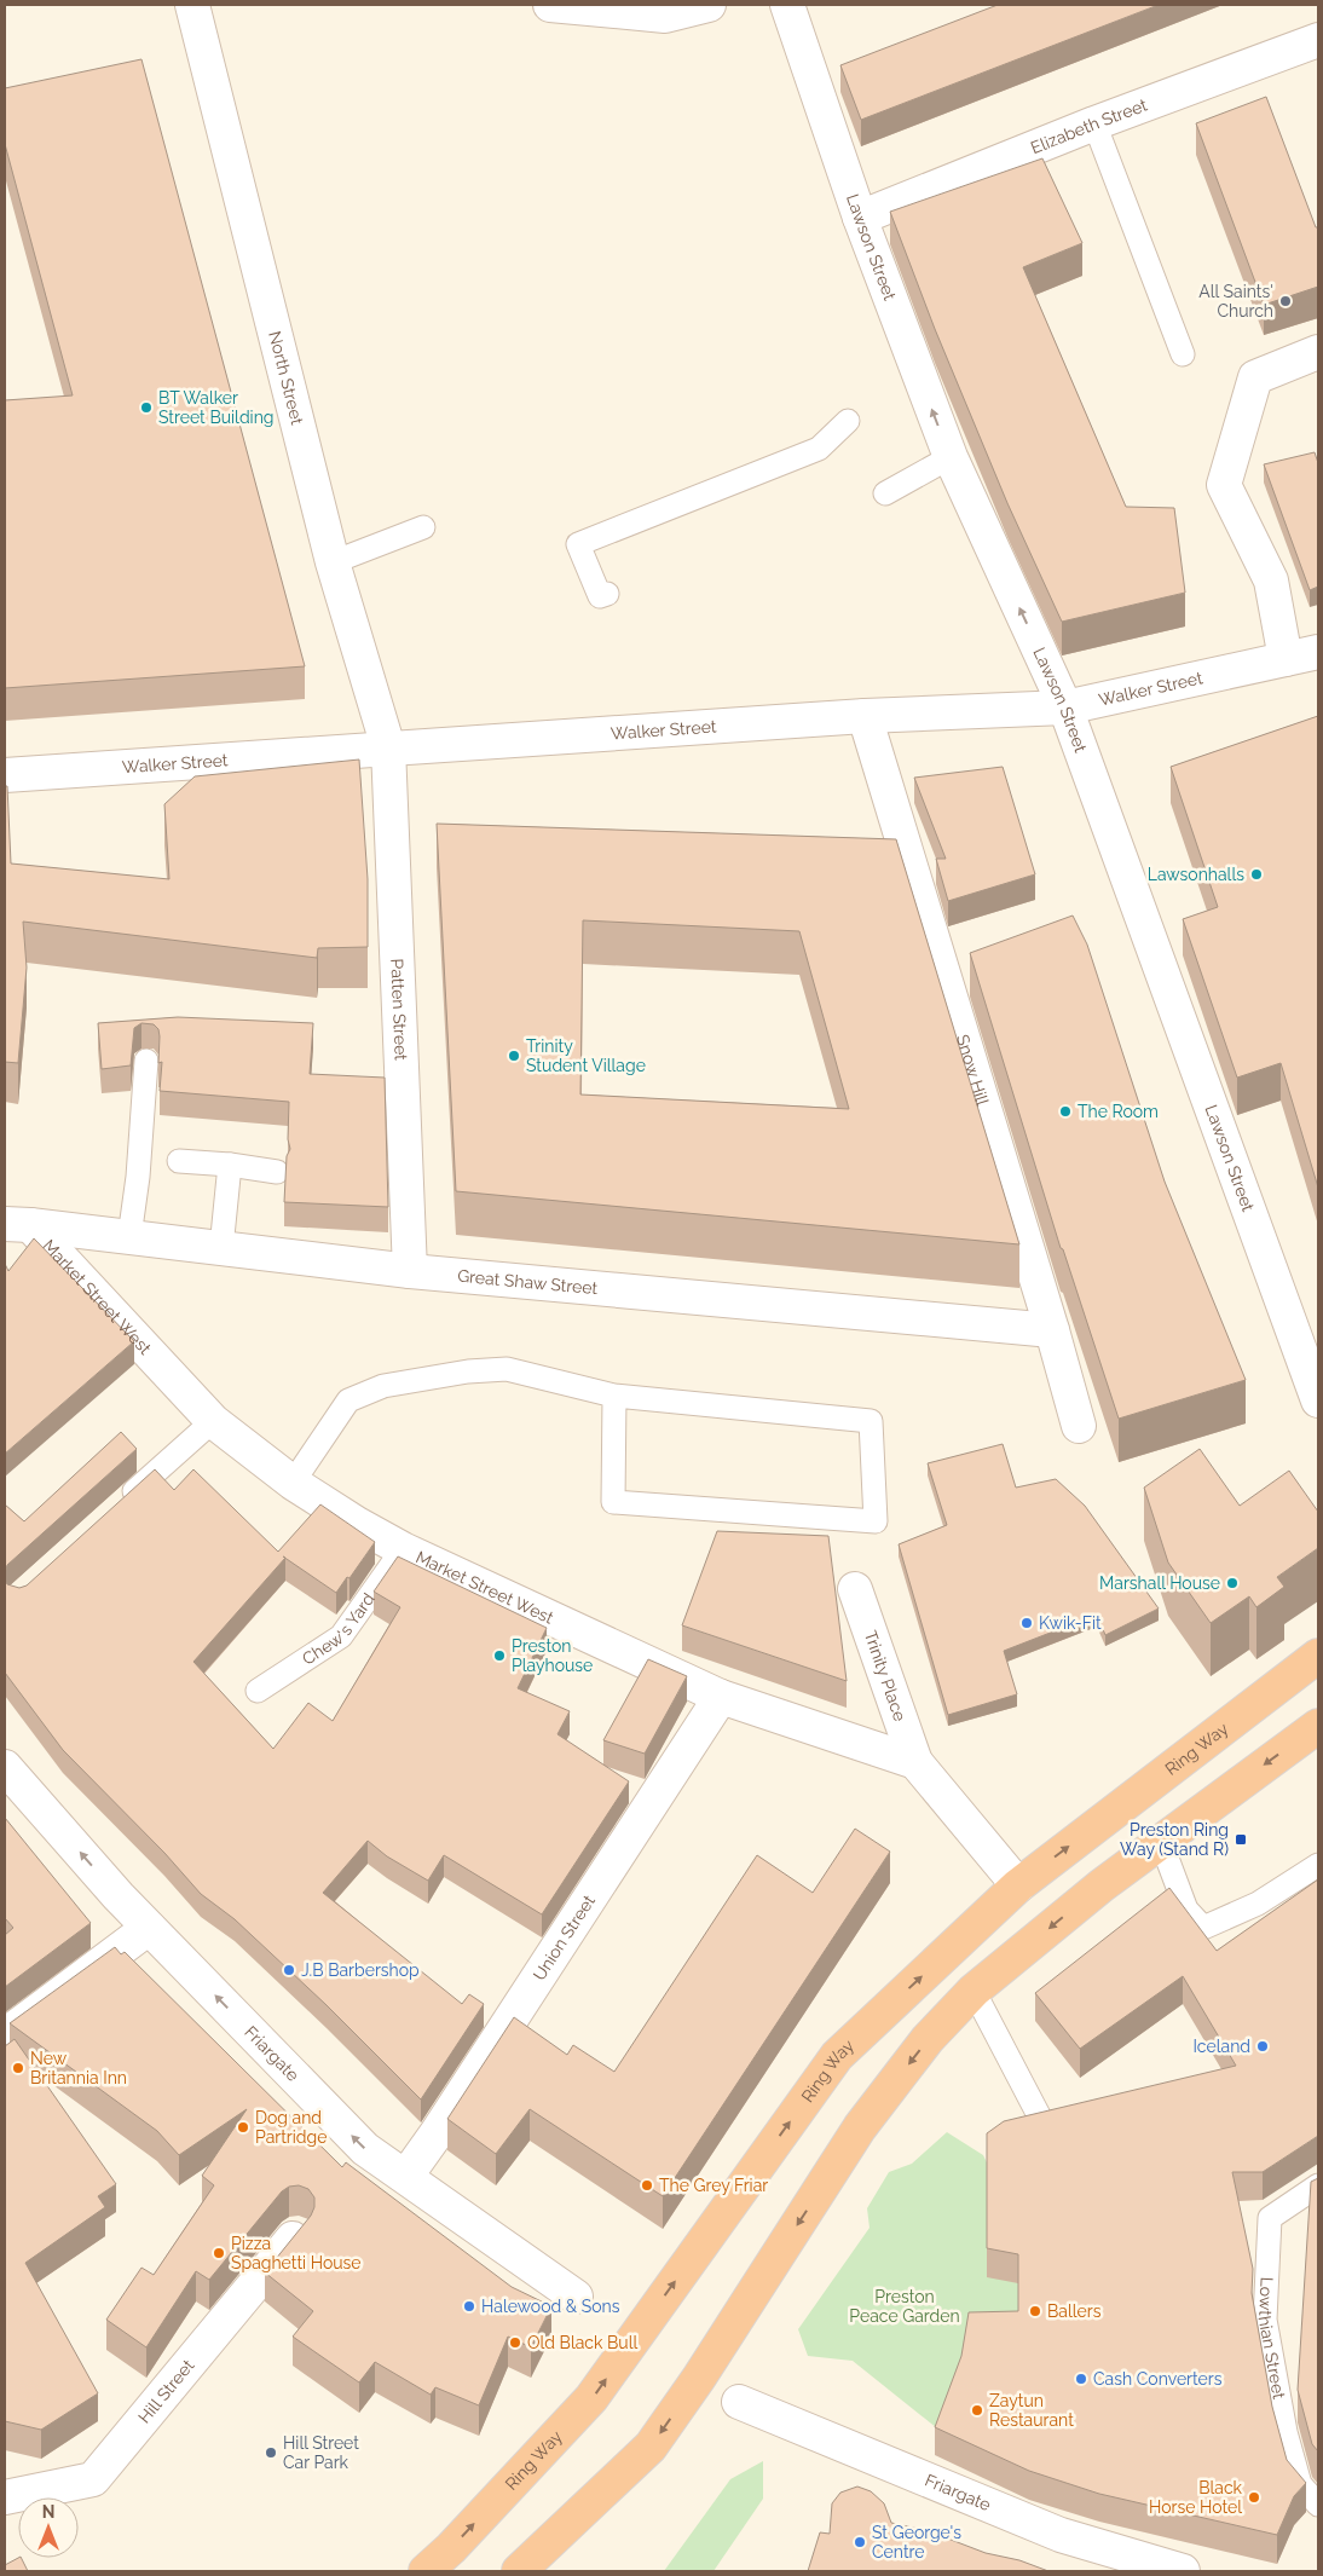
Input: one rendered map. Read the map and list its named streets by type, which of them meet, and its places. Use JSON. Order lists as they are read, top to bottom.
{
  "streets": {
    "highway": ["Ring Way"],
    "street": [
      "Elizabeth Street",
      "Lawson Street",
      "North Street",
      "Walker Street",
      "Patten Street",
      "Snow Hill",
      "Great Shaw Street",
      "Market Street West",
      "Trinity Place",
      "Union Street",
      "Friargate",
      "Hill Street"
    ],
    "lane": ["Chew's Yard", "Lowthian Street"]
  },
  "crossings": [
    ["Elizabeth Street", "Lawson Street"],
    ["Lawson Street", "Walker Street"],
    ["North Street", "Walker Street"],
    ["North Street", "Patten Street"],
    ["Walker Street", "Patten Street"],
    ["Walker Street", "Snow Hill"],
    ["Patten Street", "Great Shaw Street"],
    ["Snow Hill", "Great Shaw Street"],
    ["Great Shaw Street", "Market Street West"],
    ["Market Street West", "Chew's Yard"],
    ["Market Street West", "Trinity Place"],
    ["Market Street West", "Union Street"],
    ["Union Street", "Friargate"]
  ],
  "one_way": ["Lawson Street", "Friargate"],
  "parks": ["Preston Peace Garden"],
  "places": {
    "other": [
      "All Saints' Church",
      "BT Walker Street Building",
      "Lawsonhalls",
      "Trinity Student Village",
      "The Room",
      "Marshall House",
      "Kwik-Fit",
      "Preston Playhouse",
      "J.B Barbershop",
      "Iceland",
      "New Britannia Inn",
      "Dog and Partridge",
      "The Grey Friar",
      "Pizza Spaghetti House",
      "Halewood & Sons",
      "Ballers",
      "Old Black Bull",
      "Cash Converters",
      "Zaytun Restaurant",
      "Hill Street Car Park",
      "Black Horse Hotel",
      "St George's Centre"
    ],
    "transit": ["Preston Ring Way (Stand R)"]
  },
  "north": "top"
}
